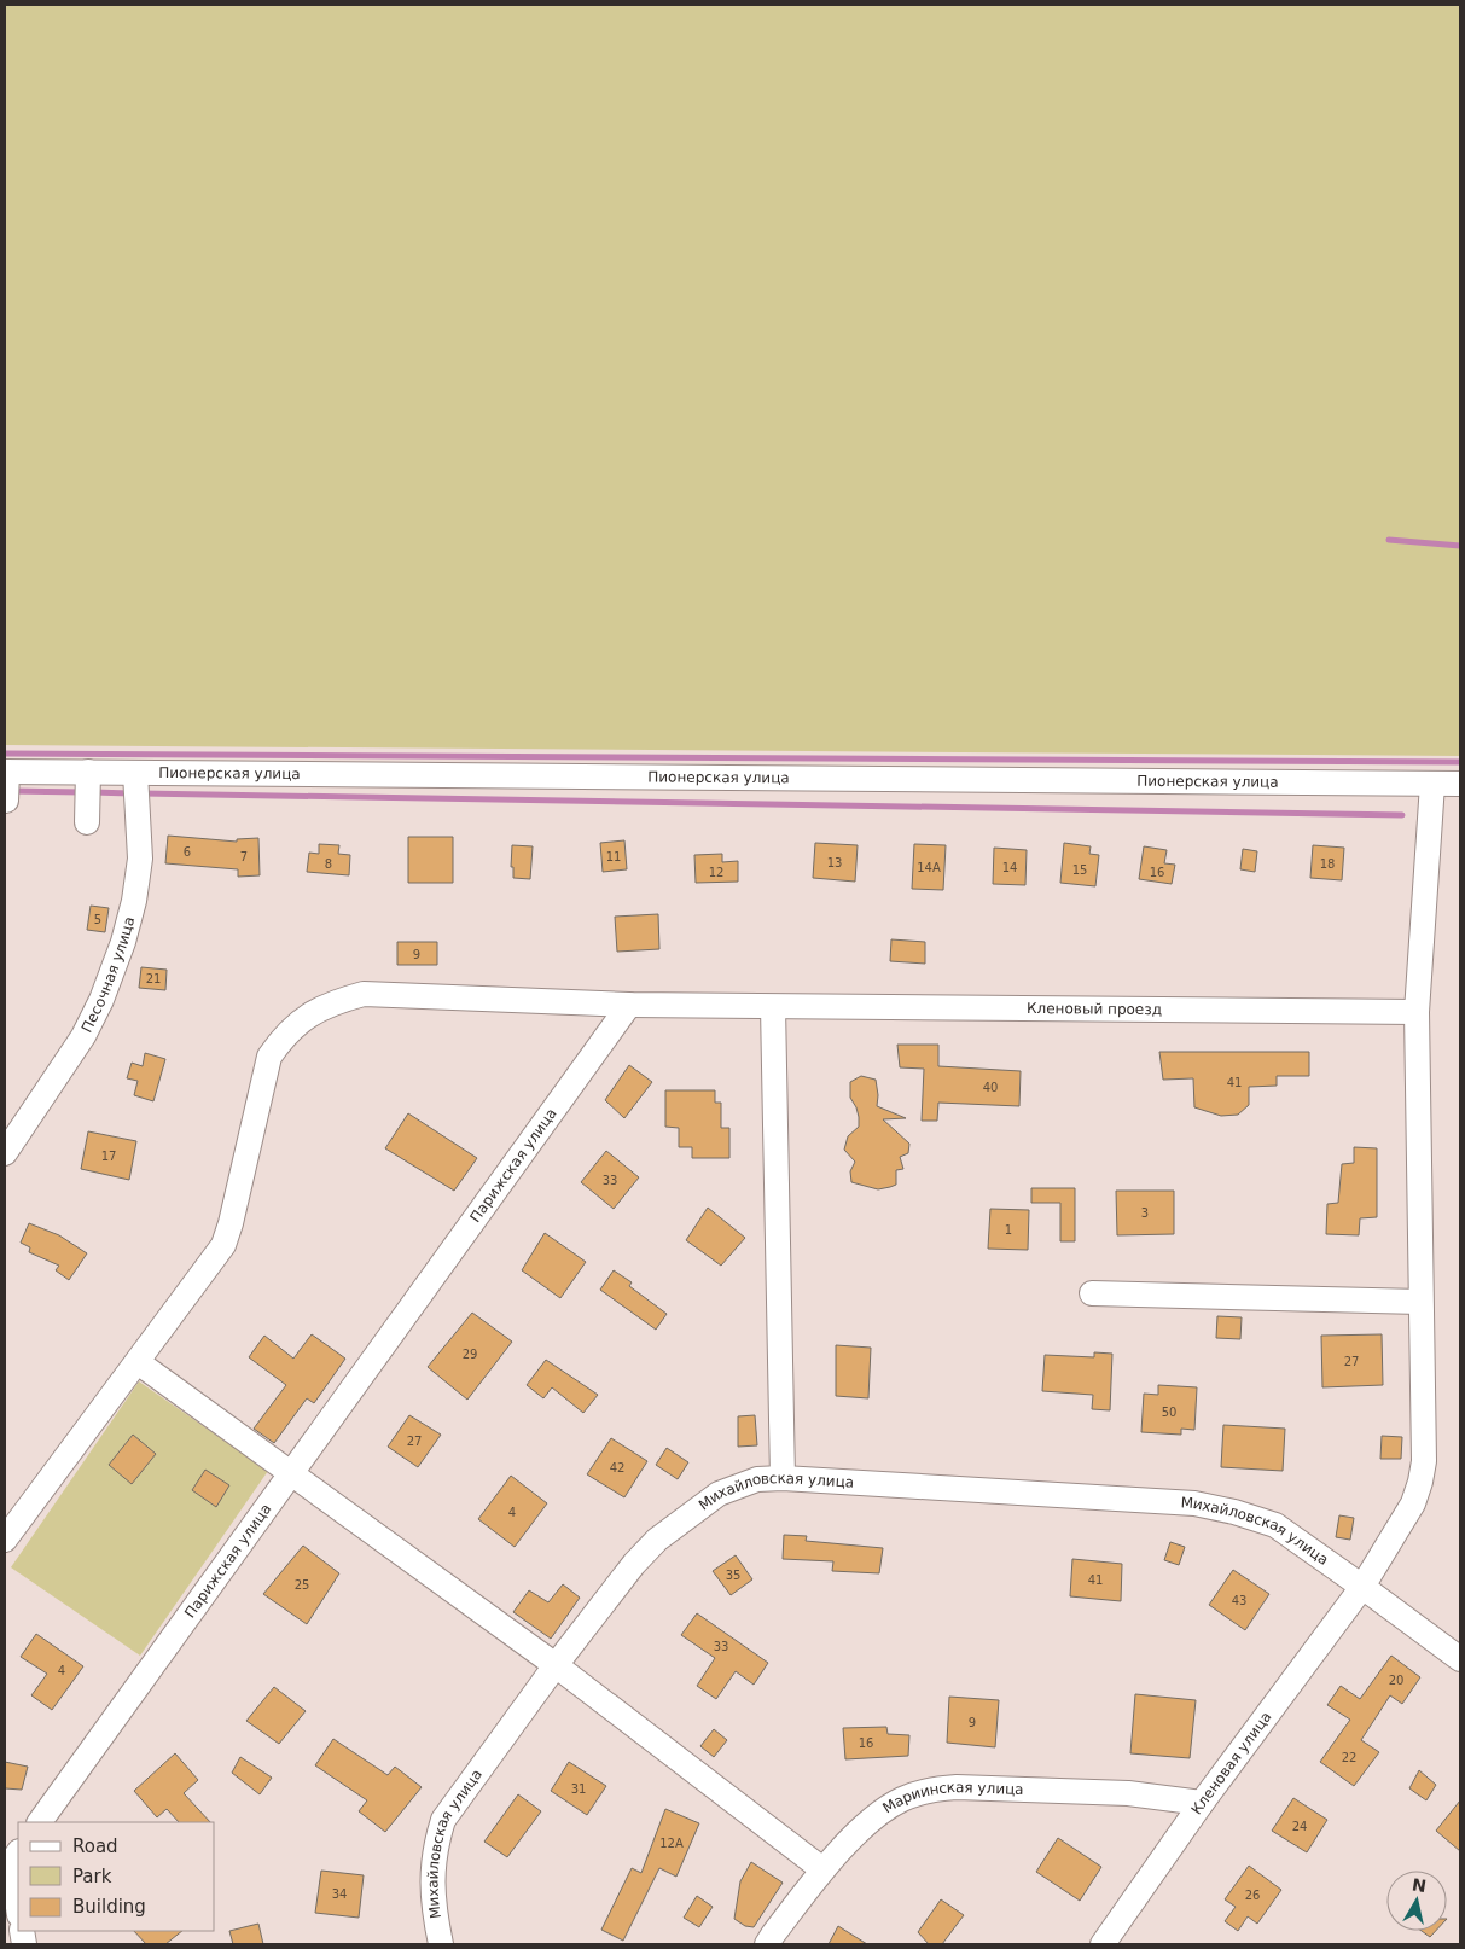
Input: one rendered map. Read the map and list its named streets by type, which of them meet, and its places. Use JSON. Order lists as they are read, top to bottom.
{
  "streets": {
    "street": [
      "Пионерская улица",
      "Песочная улица",
      "Кленовый проезд",
      "Парижская улица",
      "Михайловская улица",
      "Кленовая улица",
      "Мариинская улица"
    ]
  },
  "crossings": [
    ["Пионерская улица", "Песочная улица"],
    ["Пионерская улица", "Кленовая улица"],
    ["Кленовый проезд", "Кленовая улица"],
    ["Михайловская улица", "Кленовая улица"],
    ["Кленовая улица", "Мариинская улица"]
  ],
  "house_numbers": [
    "6",
    "7",
    "11",
    "13",
    "8",
    "18",
    "14А",
    "14",
    "15",
    "12",
    "16",
    "5",
    "9",
    "21",
    "41",
    "40",
    "17",
    "33",
    "3",
    "1",
    "29",
    "27",
    "50",
    "27",
    "42",
    "4",
    "35",
    "41",
    "25",
    "43",
    "33",
    "4",
    "20",
    "9",
    "16",
    "22",
    "31",
    "24",
    "12А",
    "34",
    "26"
  ],
  "legend": ["Road", "Park", "Building"],
  "north": "top"
}
